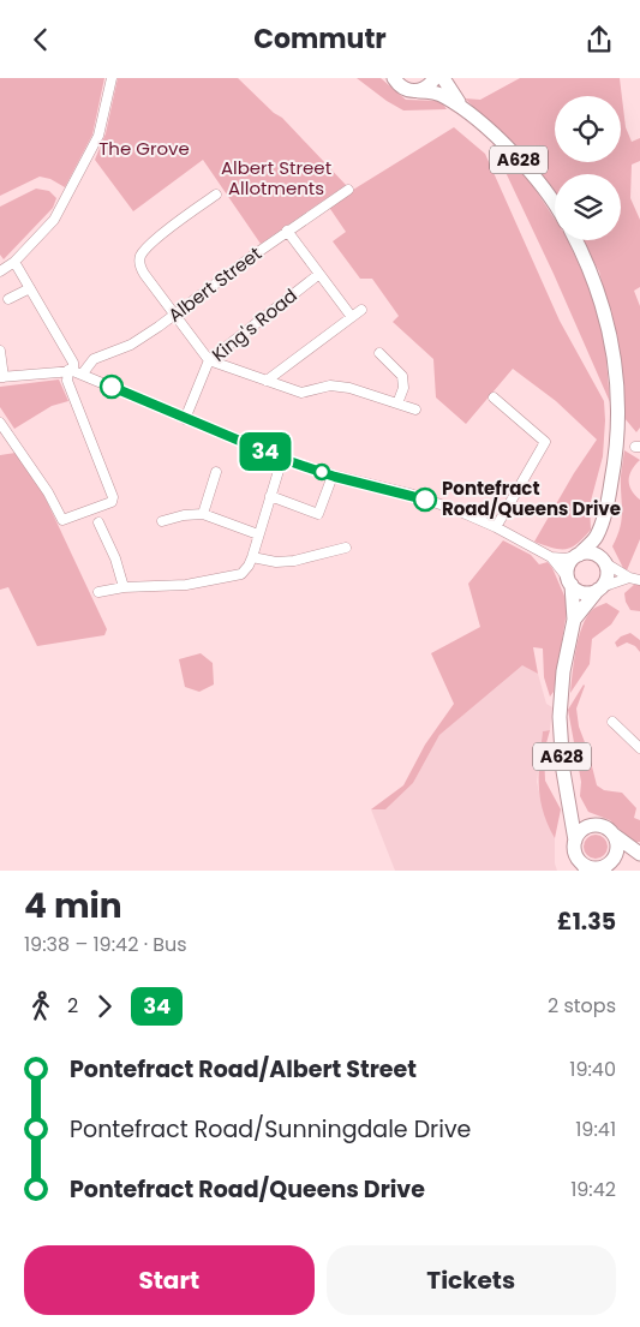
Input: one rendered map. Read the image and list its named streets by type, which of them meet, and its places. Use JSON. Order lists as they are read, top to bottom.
{
  "streets": {
    "highway": ["A628"],
    "street": ["Albert Street", "King's Road"]
  },
  "parks": ["The Grove", "Albert Street Allotments"],
  "places": ["Pontefract Road/Queens Drive"],
  "lines": ["bus line 34"],
  "page": {
    "header": "Commutr",
    "on_map": "34",
    "heading": ["4 min", "19:38 – 19:42 · Bus", "£1.35"],
    "legs": ["2", "34", "2 stops"],
    "list": [
      {
        "name": "Pontefract Road/Albert Street",
        "value": "19:40"
      },
      {
        "name": "Pontefract Road/Sunningdale Drive",
        "value": "19:41"
      },
      {
        "name": "Pontefract Road/Queens Drive",
        "value": "19:42"
      }
    ],
    "buttons": ["Start", "Tickets"]
  }
}
